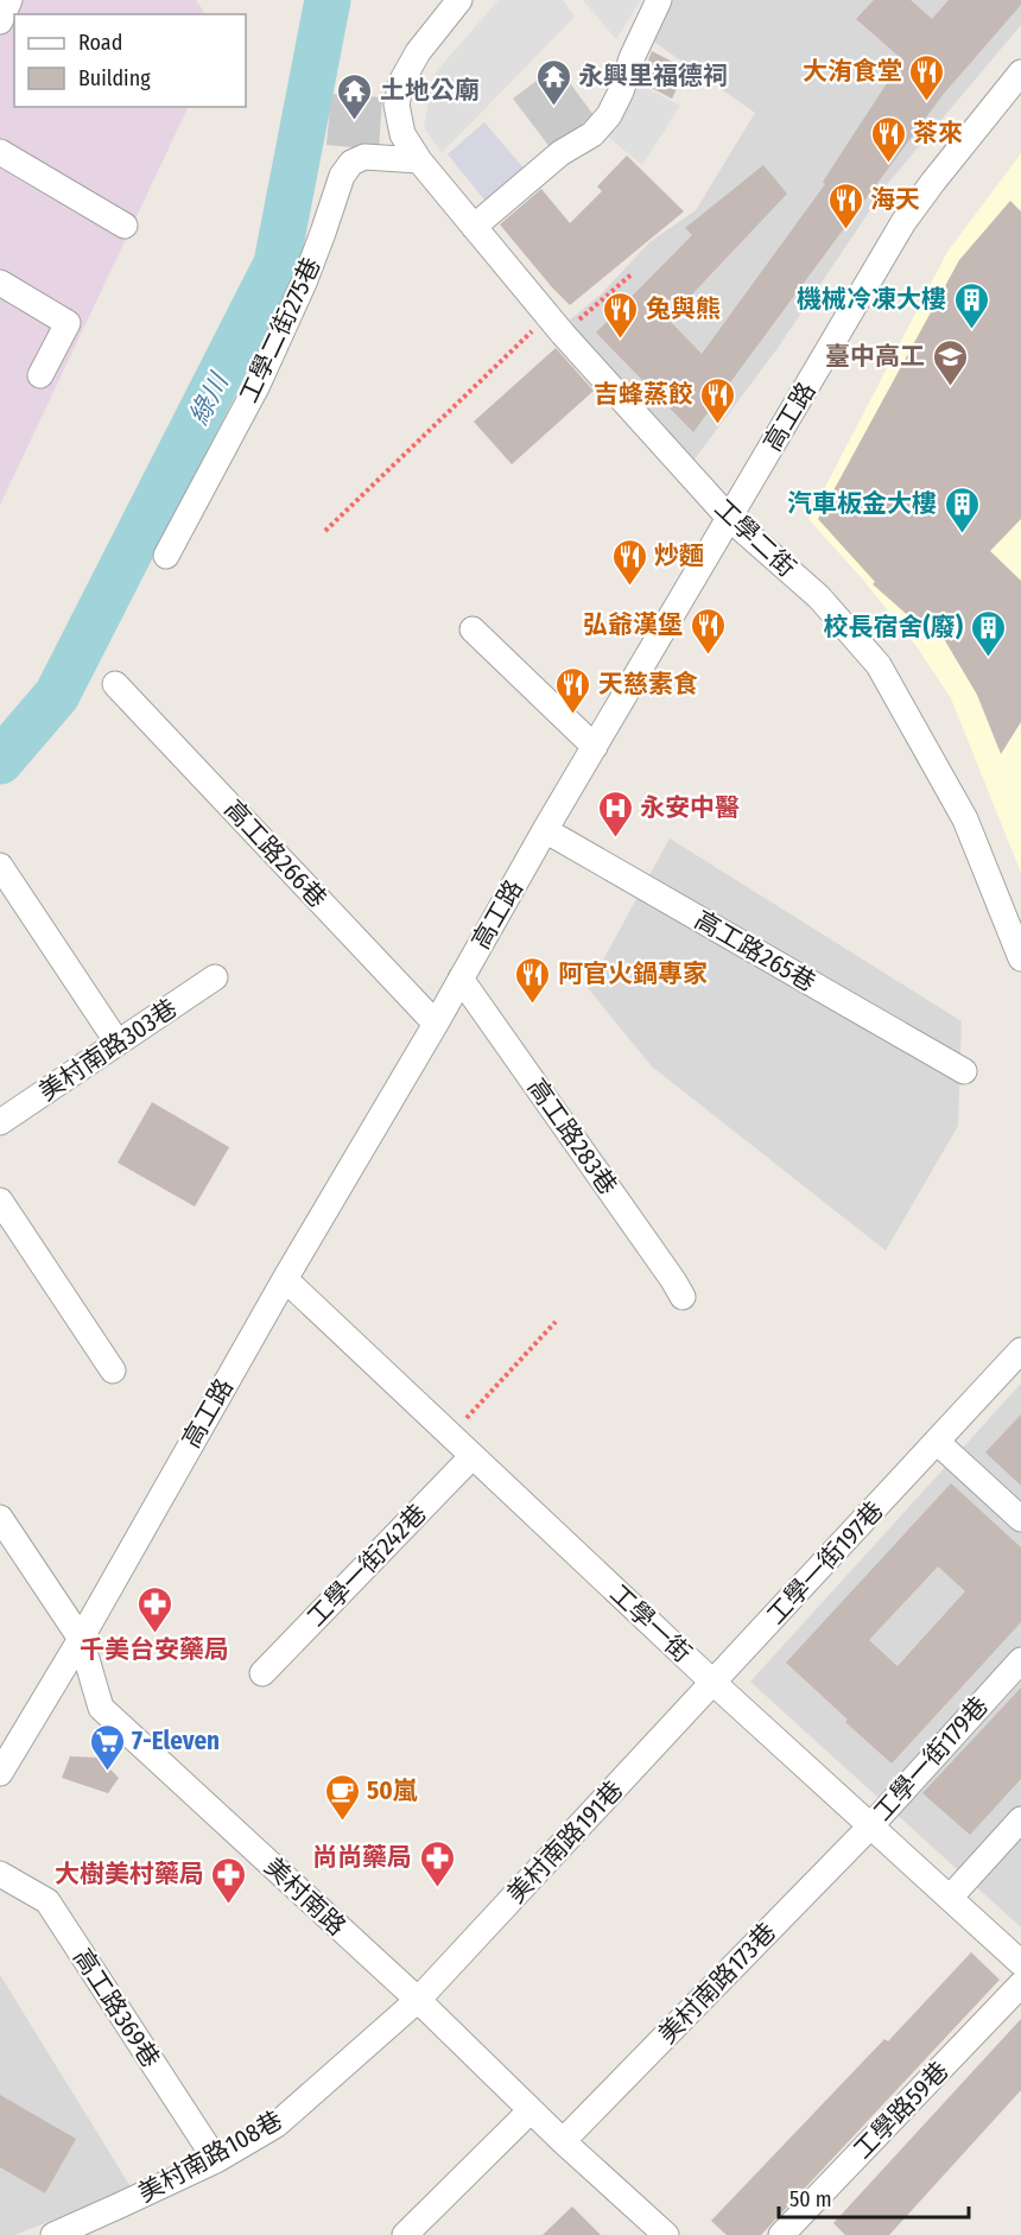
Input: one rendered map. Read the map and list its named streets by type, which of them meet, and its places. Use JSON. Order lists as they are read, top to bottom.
{
  "streets": {
    "street": [
      "工學二街275巷",
      "高工路",
      "工學二街",
      "高工路266巷",
      "高工路265巷",
      "美村南路303巷",
      "高工路283巷",
      "工學一街197巷",
      "工學一街242巷",
      "工學一街",
      "工學一街179巷",
      "美村南路191巷",
      "美村南路",
      "美村南路173巷",
      "高工路369巷",
      "工學路59巷",
      "美村南路108巷"
    ]
  },
  "crossings": [
    ["工學二街275巷", "工學二街"],
    ["高工路", "工學二街"],
    ["高工路", "高工路266巷"],
    ["高工路", "高工路265巷"],
    ["高工路", "高工路283巷"],
    ["高工路", "工學一街"],
    ["高工路", "美村南路"],
    ["工學一街197巷", "工學一街"],
    ["工學一街197巷", "美村南路191巷"],
    ["工學一街242巷", "工學一街"],
    ["工學一街", "工學一街179巷"],
    ["工學一街", "美村南路191巷"],
    ["工學一街", "美村南路173巷"],
    ["工學一街179巷", "美村南路173巷"],
    ["美村南路191巷", "美村南路"],
    ["美村南路191巷", "美村南路108巷"],
    ["美村南路", "美村南路173巷"],
    ["美村南路", "美村南路108巷"],
    ["高工路369巷", "美村南路108巷"]
  ],
  "water": ["綠川"],
  "places": {
    "restaurant": [
      "大洧食堂",
      "茶來",
      "海天",
      "兔與熊",
      "吉蜂蒸餃",
      "炒麵",
      "弘爺漢堡",
      "天慈素食",
      "阿官火鍋專家"
    ],
    "temple": ["永興里福德祠", "土地公廟"],
    "building": ["機械冷凍大樓", "汽車板金大樓", "校長宿舍(廢)"],
    "school or university": ["臺中高工"],
    "hospital": ["永安中醫"],
    "pharmacy": ["千美台安藥局", "尚尚藥局", "大樹美村藥局"],
    "supermarket": ["7-Eleven"],
    "cafe": ["50嵐"]
  },
  "legend": ["Road", "Building"],
  "scale_bar": "50 m"
}
